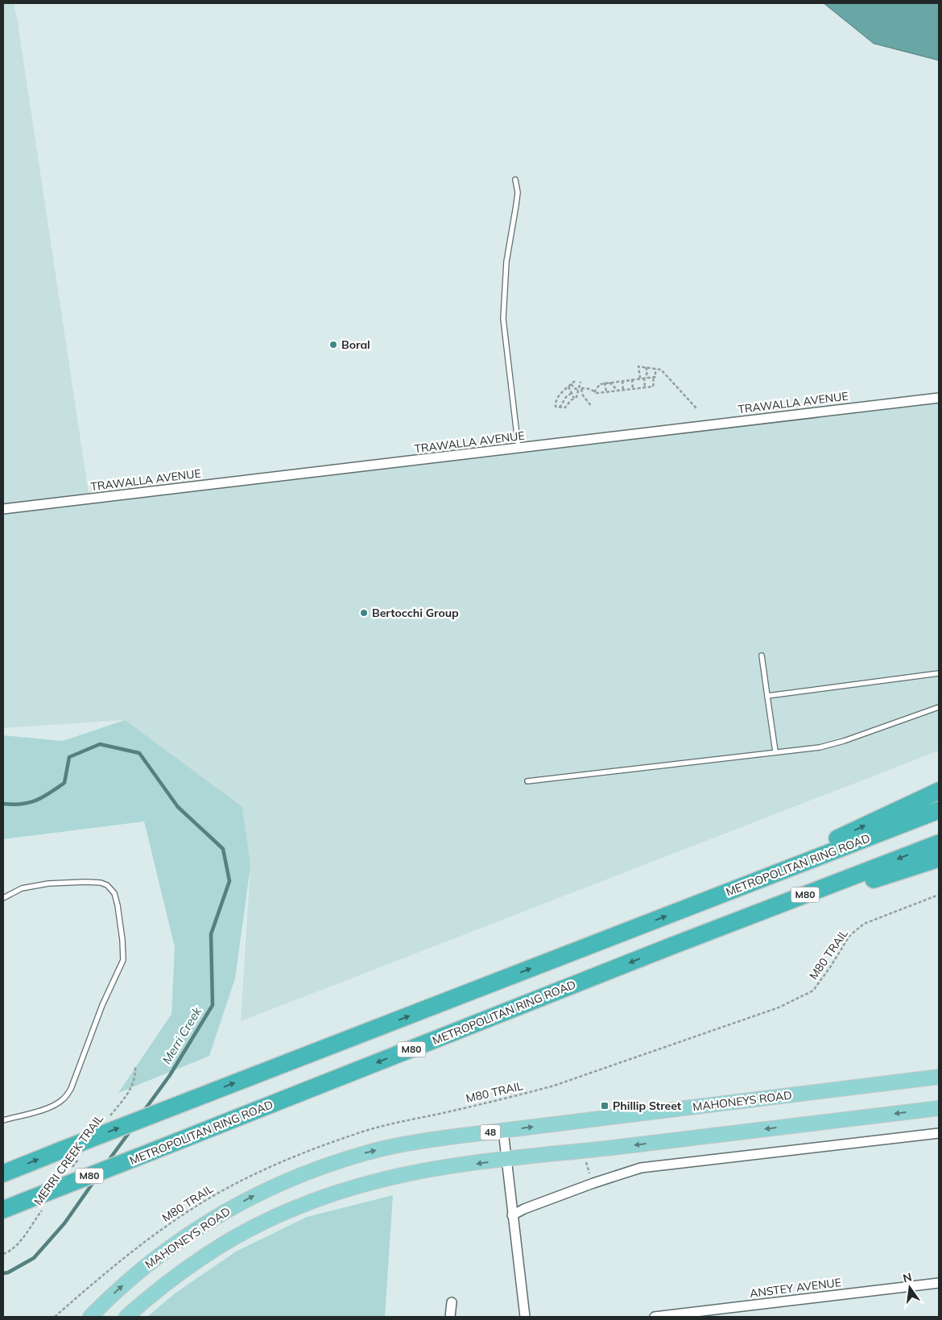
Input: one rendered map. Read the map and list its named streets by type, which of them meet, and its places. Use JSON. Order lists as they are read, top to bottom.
{
  "streets": {
    "highway": ["METROPOLITAN RING ROAD", "M80"],
    "main road": ["MAHONEYS ROAD", "48"],
    "street": ["TRAWALLA AVENUE", "ANSTEY AVENUE"],
    "path": ["M80 TRAIL", "MERRI CREEK TRAIL"]
  },
  "water": ["Merri Creek"],
  "places": {
    "other": ["Boral", "Bertocchi Group"],
    "transit": ["Phillip Street"]
  },
  "north": "top"
}
